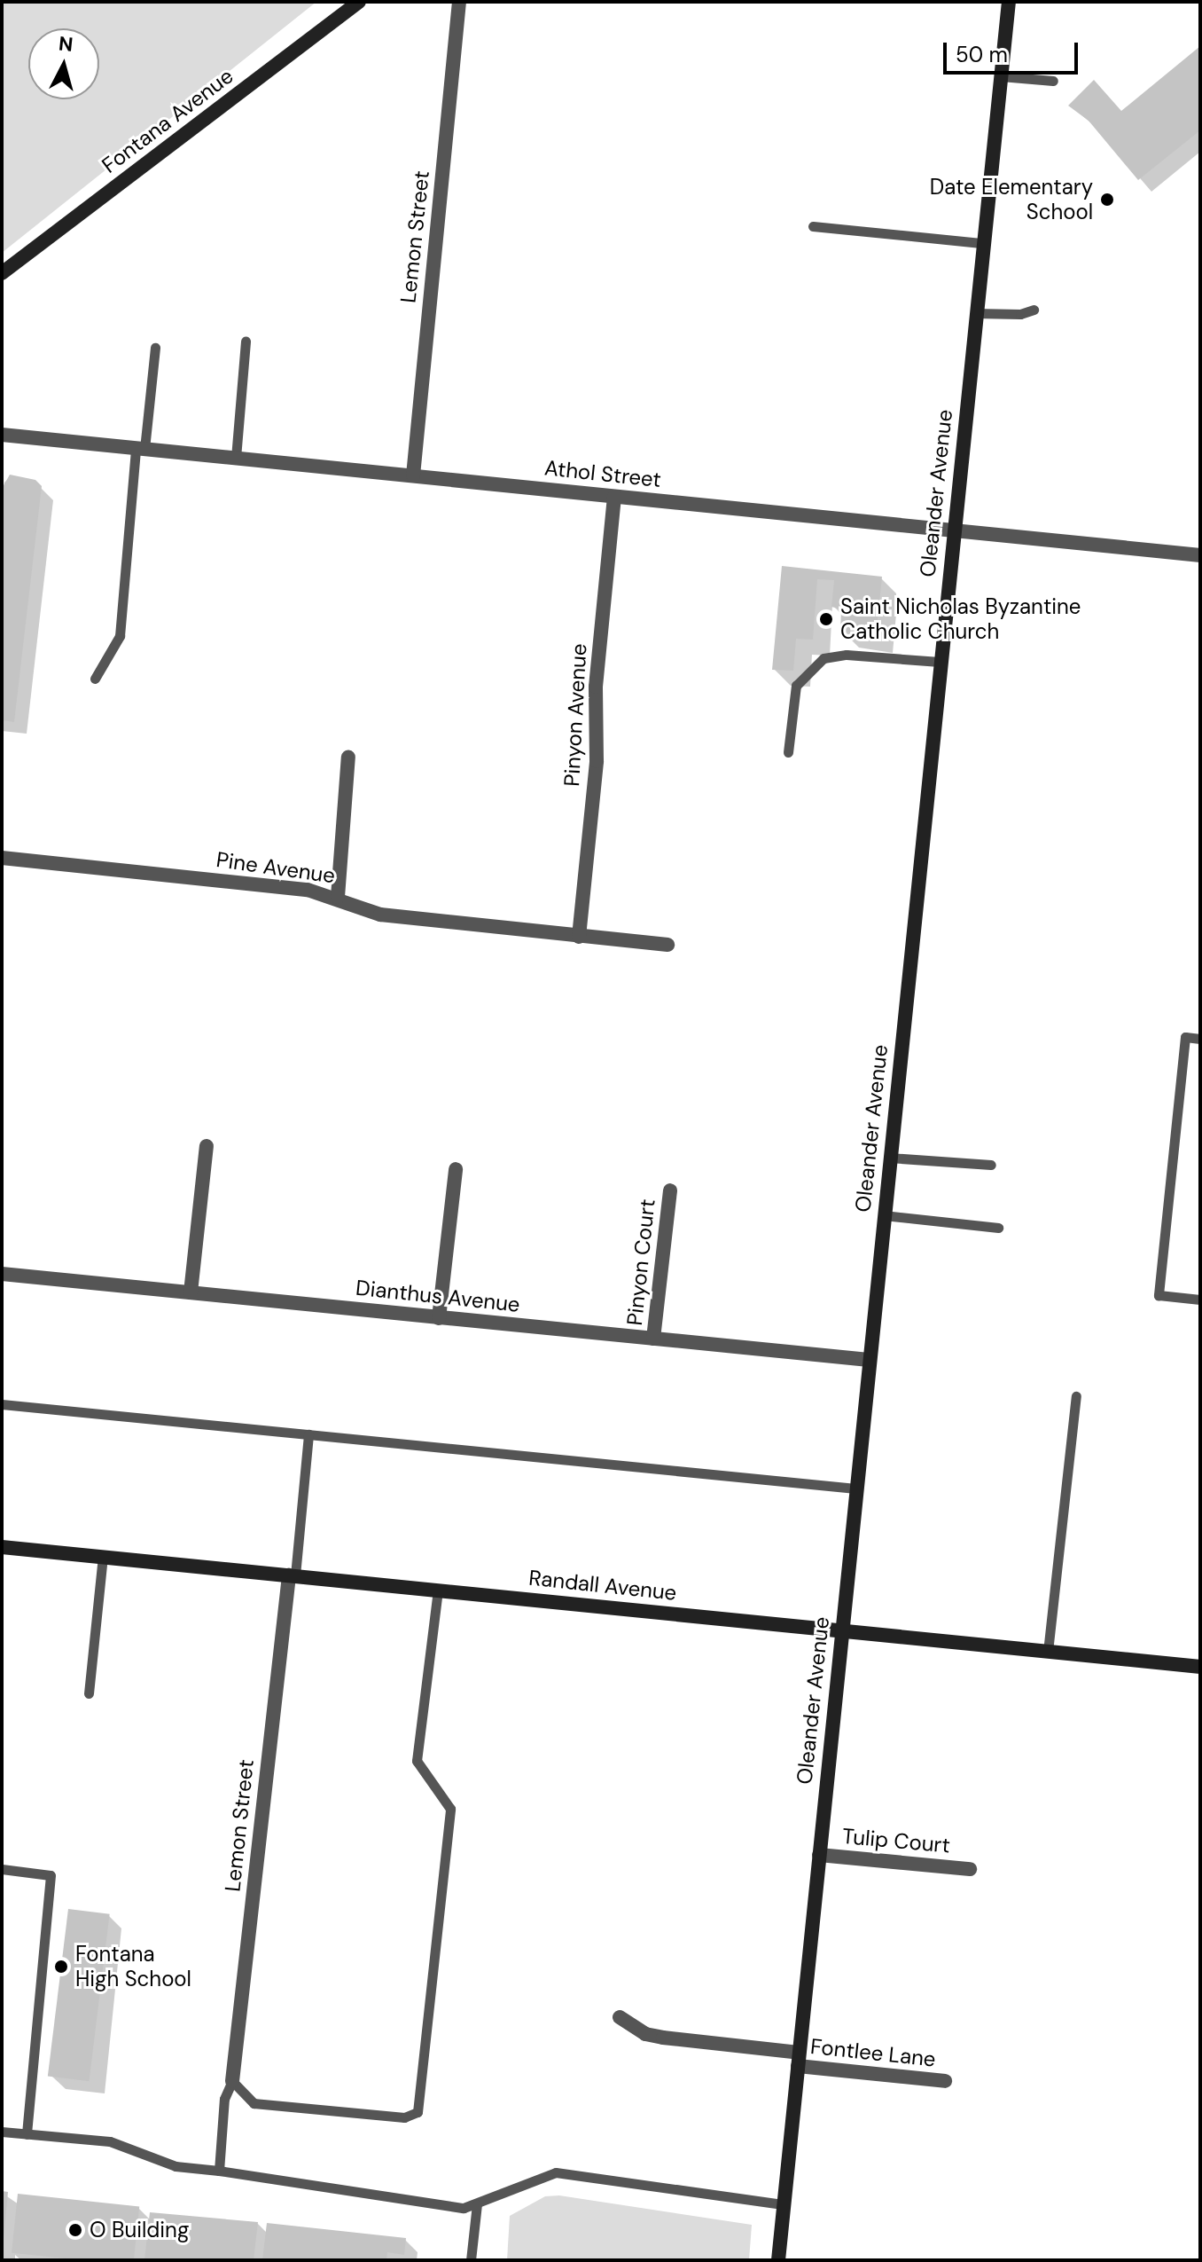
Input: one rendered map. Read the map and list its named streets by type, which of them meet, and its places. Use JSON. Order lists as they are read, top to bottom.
{
  "streets": {
    "street": [
      "Fontana Avenue",
      "Lemon Street",
      "Athol Street",
      "Oleander Avenue",
      "Pinyon Avenue",
      "Pine Avenue",
      "Pinyon Court",
      "Dianthus Avenue",
      "Randall Avenue",
      "Tulip Court",
      "Fontlee Lane"
    ]
  },
  "crossings": [
    ["Lemon Street", "Athol Street"],
    ["Lemon Street", "Randall Avenue"],
    ["Athol Street", "Oleander Avenue"],
    ["Athol Street", "Pinyon Avenue"],
    ["Oleander Avenue", "Dianthus Avenue"],
    ["Oleander Avenue", "Randall Avenue"],
    ["Oleander Avenue", "Tulip Court"],
    ["Oleander Avenue", "Fontlee Lane"],
    ["Pinyon Avenue", "Pine Avenue"],
    ["Pinyon Court", "Dianthus Avenue"]
  ],
  "places": [
    "Date Elementary School",
    "Saint Nicholas Byzantine Catholic Church",
    "Fontana High School",
    "O Building"
  ],
  "scale_bar": "50 m",
  "north": "top"
}
